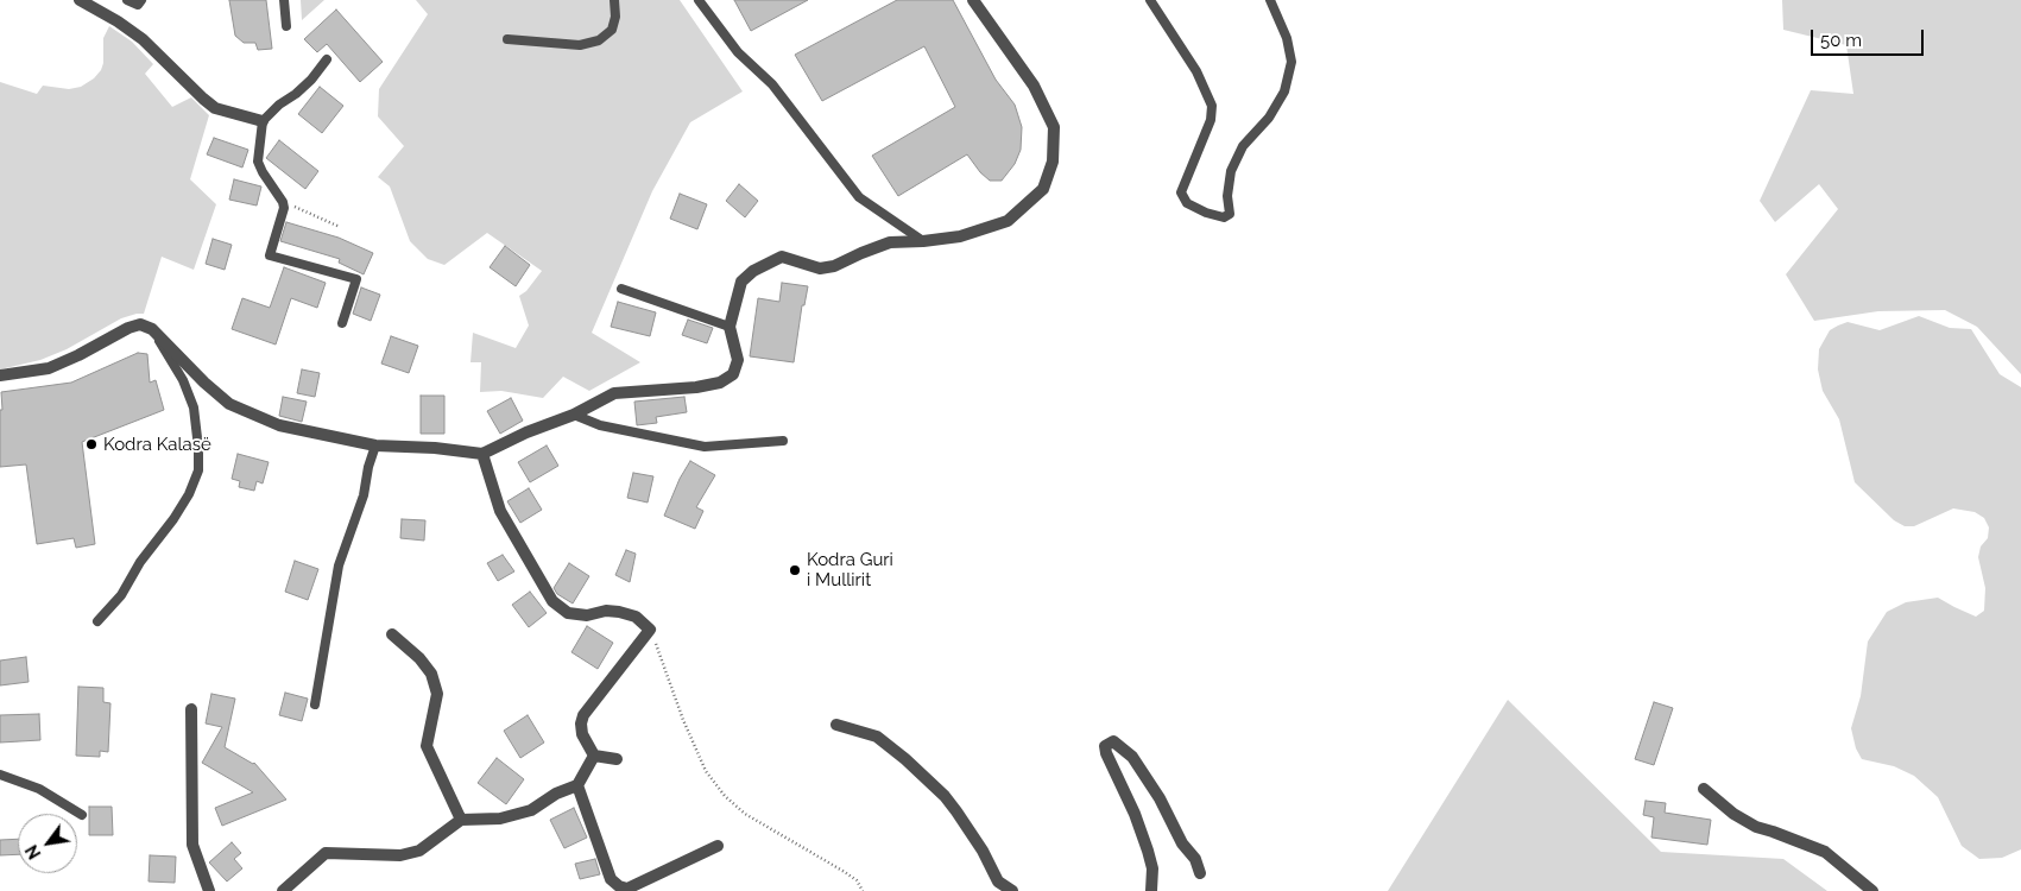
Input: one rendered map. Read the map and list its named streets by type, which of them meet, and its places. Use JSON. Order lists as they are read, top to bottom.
{
  "places": ["Kodra Kalasë", "Kodra Guri i Mullirit"],
  "scale_bar": "50 m",
  "north": "bottom left"
}
